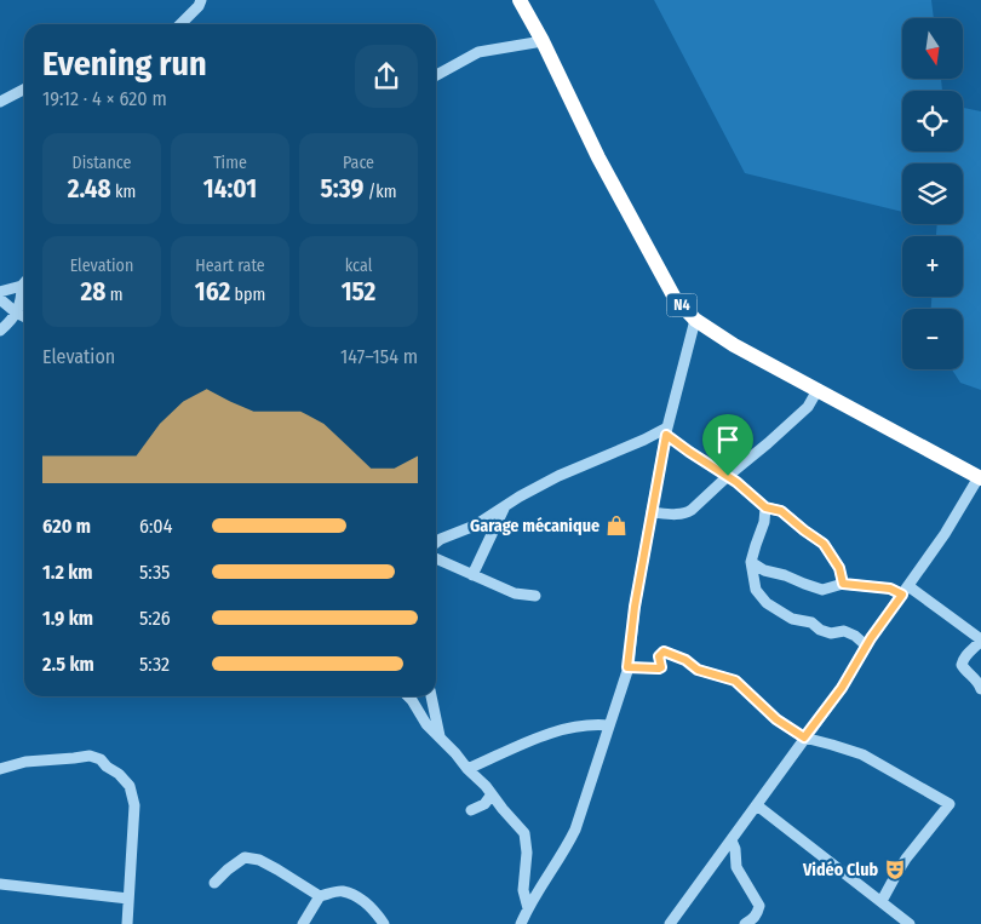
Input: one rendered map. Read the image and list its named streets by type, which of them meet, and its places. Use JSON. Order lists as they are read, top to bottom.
{
  "streets": {
    "highway": ["N4"]
  },
  "places": {
    "shop": ["Garage mécanique"],
    "theatre": ["Vidéo Club"]
  },
  "north": "bottom",
  "page": {
    "map_buttons": ["+", "−"],
    "heading": ["Evening run", "19:12 · 4 × 620 m"],
    "stats": [
      ["Distance", "2.48 km"],
      ["Time", "14:01"],
      ["Pace", "5:39 /km"],
      ["Elevation", "28 m"],
      ["Heart rate", "162 bpm"],
      ["kcal", "152"]
    ],
    "chart": ["Elevation", "147–154 m"],
    "list": [
      {
        "name": "620 m",
        "note": "6:04"
      },
      {
        "name": "1.2 km",
        "note": "5:35"
      },
      {
        "name": "1.9 km",
        "note": "5:26"
      },
      {
        "name": "2.5 km",
        "note": "5:32"
      }
    ]
  }
}
